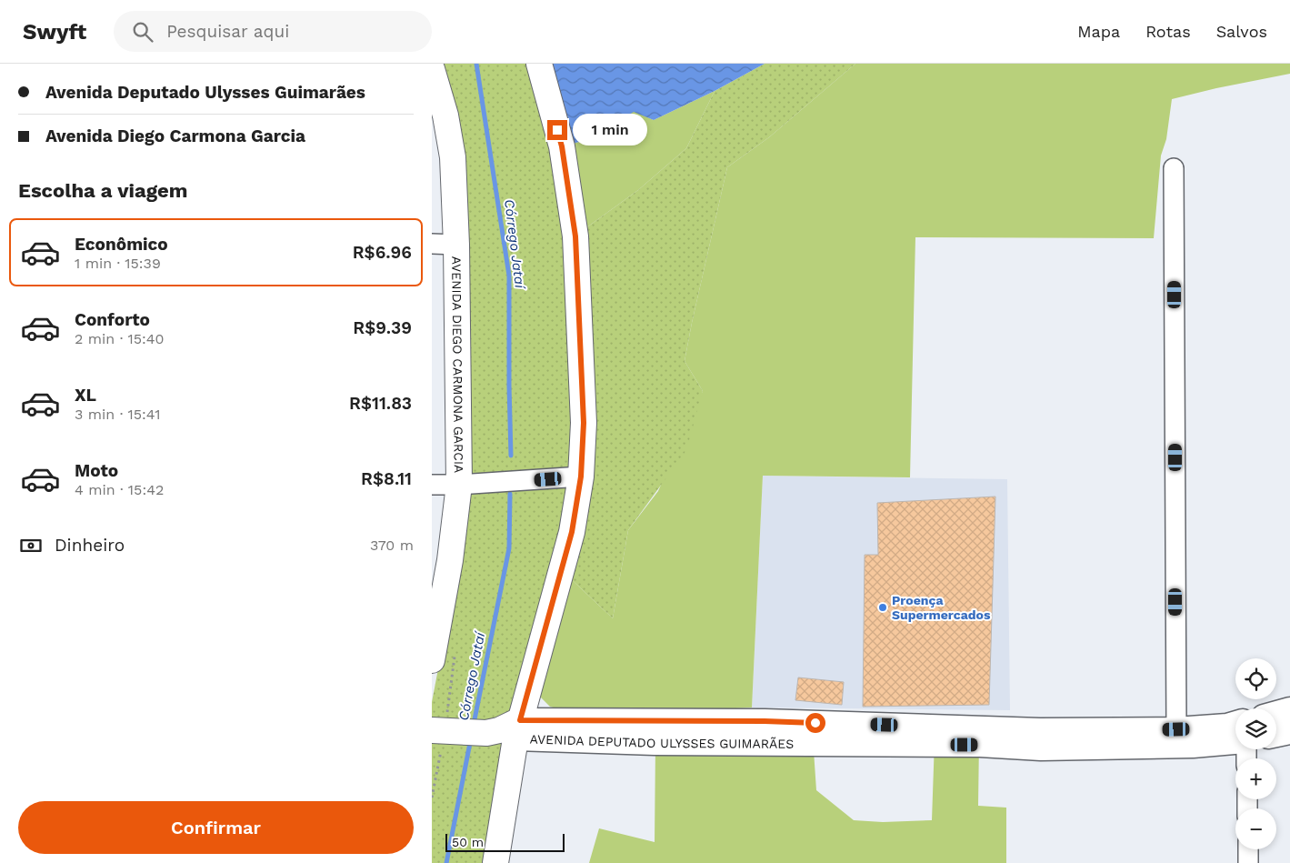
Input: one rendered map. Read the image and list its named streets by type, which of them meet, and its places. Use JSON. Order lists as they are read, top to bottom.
{
  "streets": {
    "main road": ["AVENIDA DIEGO CARMONA GARCIA"],
    "street": ["AVENIDA DEPUTADO ULYSSES GUIMARÃES"]
  },
  "water": ["Córrego Jataí"],
  "places": ["Proença Supermercados"],
  "scale_bar": "50 m",
  "page": {
    "header": "Swyft",
    "search": "Pesquisar aqui",
    "nav": ["Mapa", "Rotas", "Salvos"],
    "banner": ["Avenida Deputado Ulysses Guimarães", "Avenida Diego Carmona Garcia"],
    "bubble": "1 min",
    "heading": "Escolha a viagem",
    "list": [
      {
        "name": "Econômico",
        "note": "1 min · 15:39",
        "value": "R$6.96"
      },
      {
        "name": "Conforto",
        "note": "2 min · 15:40",
        "value": "R$9.39"
      },
      {
        "name": "XL",
        "note": "3 min · 15:41",
        "value": "R$11.83"
      },
      {
        "name": "Moto",
        "note": "4 min · 15:42",
        "value": "R$8.11"
      }
    ],
    "pay": ["Dinheiro", "370 m"],
    "map_buttons": ["+", "−"],
    "buttons": "Confirmar",
    "scale": "50 m"
  }
}
